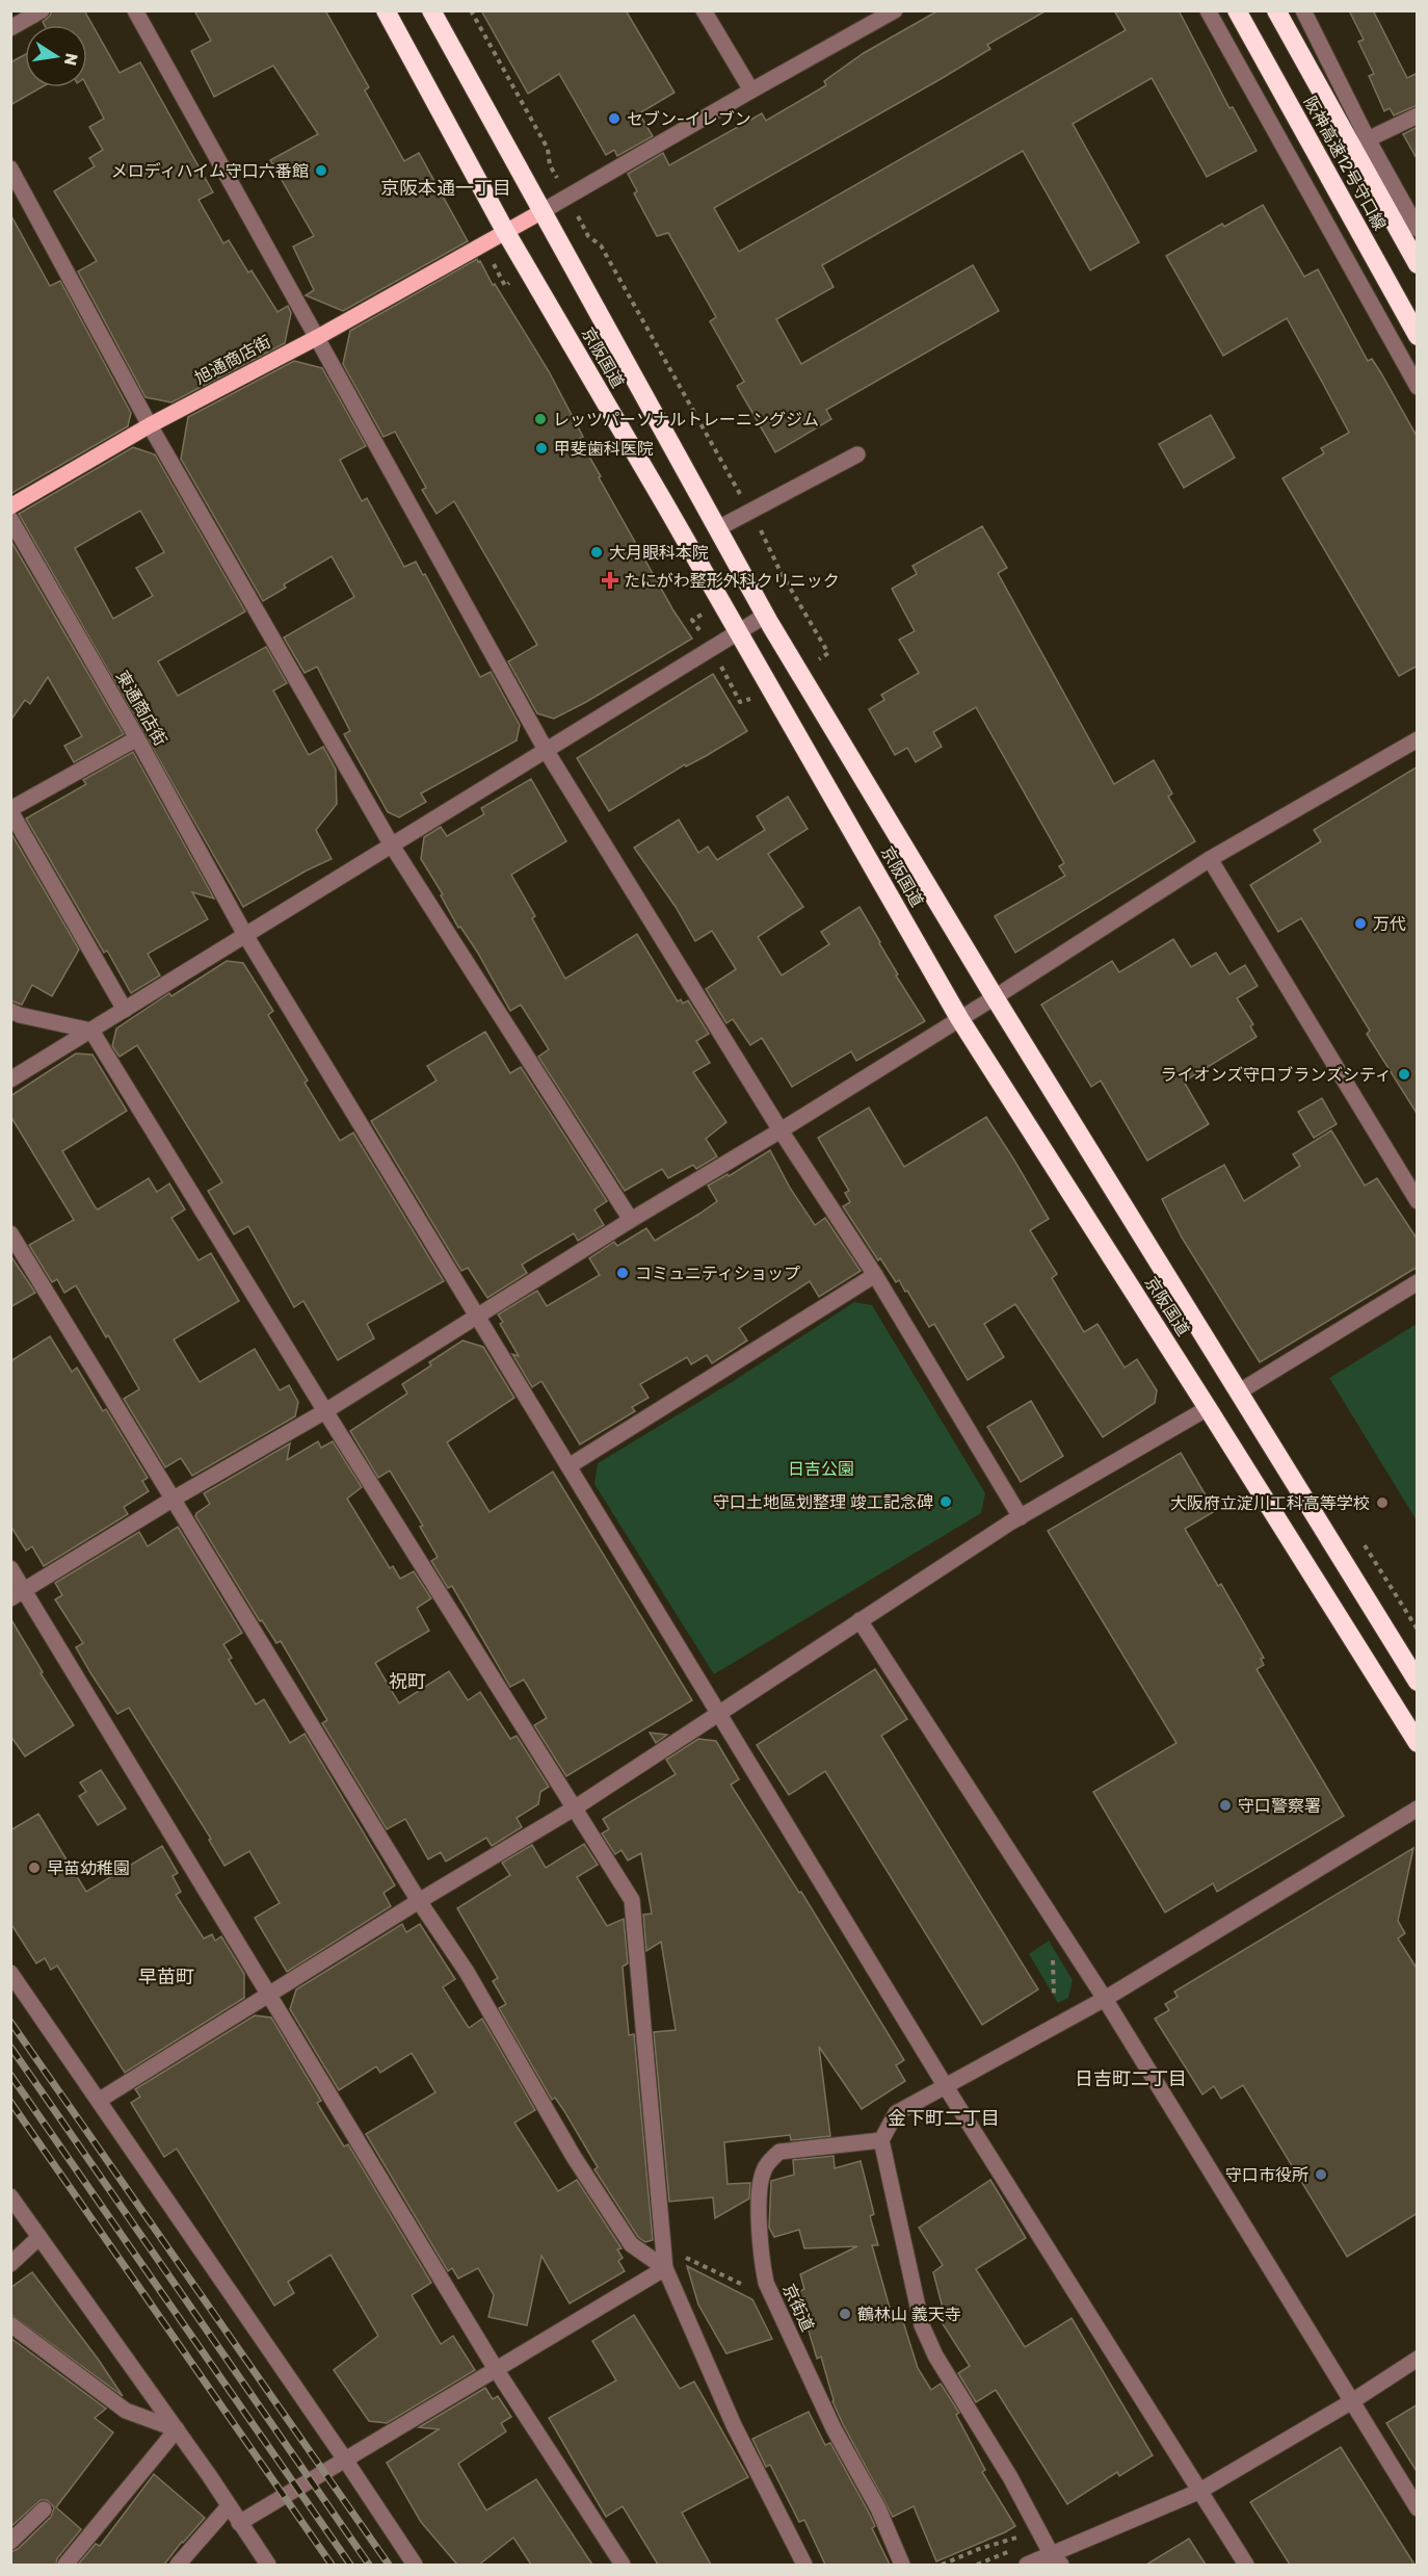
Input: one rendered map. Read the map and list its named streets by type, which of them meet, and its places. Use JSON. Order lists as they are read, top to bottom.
{
  "streets": {
    "highway": ["阪神高速12号守口線", "京阪国道"],
    "main road": ["旭通商店街"],
    "street": ["東通商店街", "京街道"]
  },
  "crossings": [
    ["京阪国道", "旭通商店街"]
  ],
  "districts": [
    "京阪本通一丁目",
    "祝町",
    "早苗町",
    "日吉町二丁目",
    "金下町二丁目"
  ],
  "parks": ["日吉公園"],
  "places": {
    "other": [
      "セブン-イレブン",
      "メロディハイム守口六番館",
      "レッツパーソナルトレーニングジム",
      "甲斐歯科医院",
      "大月眼科本院",
      "万代",
      "ライオンズ守口ブランズシティ",
      "コミュニティショップ",
      "守口土地區划整理 竣工記念碑",
      "大阪府立淀川工科高等学校",
      "守口警察署",
      "早苗幼稚園",
      "守口市役所",
      "鶴林山 義天寺"
    ],
    "health": ["たにがわ整形外科クリニック"]
  },
  "north": "right"
}
